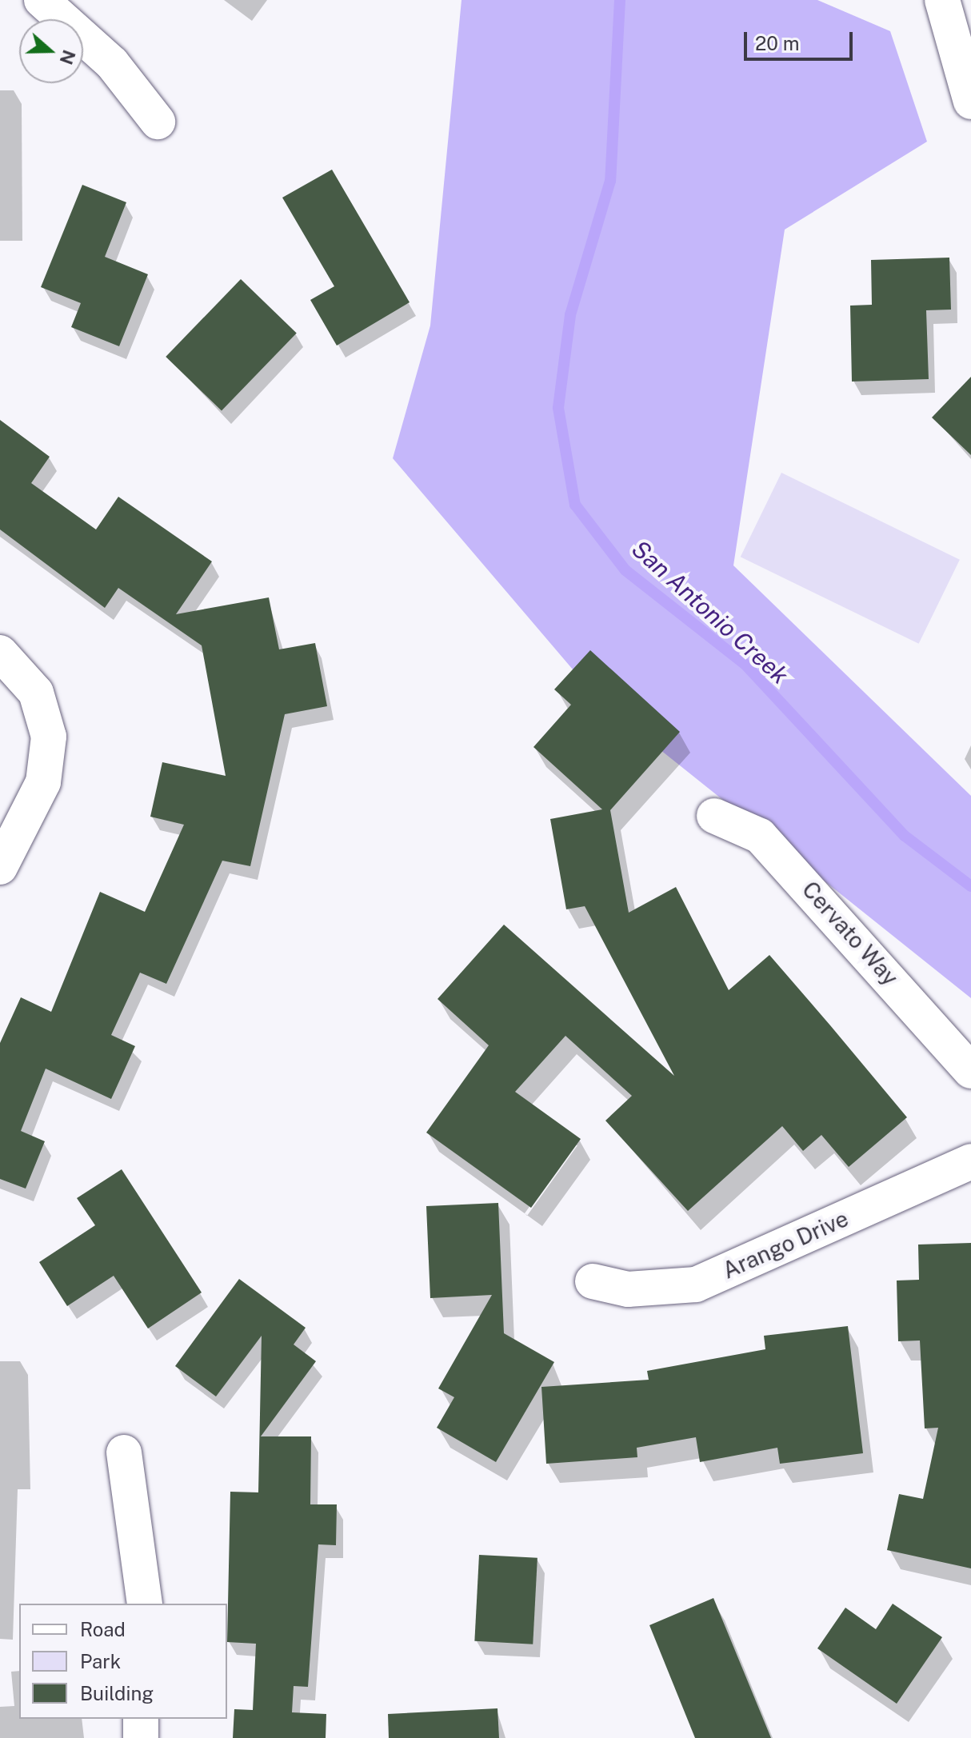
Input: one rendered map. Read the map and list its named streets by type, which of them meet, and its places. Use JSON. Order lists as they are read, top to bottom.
{
  "streets": {
    "street": ["Cervato Way", "Arango Drive"]
  },
  "water": ["San Antonio Creek"],
  "legend": ["Road", "Park", "Building"],
  "scale_bar": "20 m",
  "north": "right"
}
